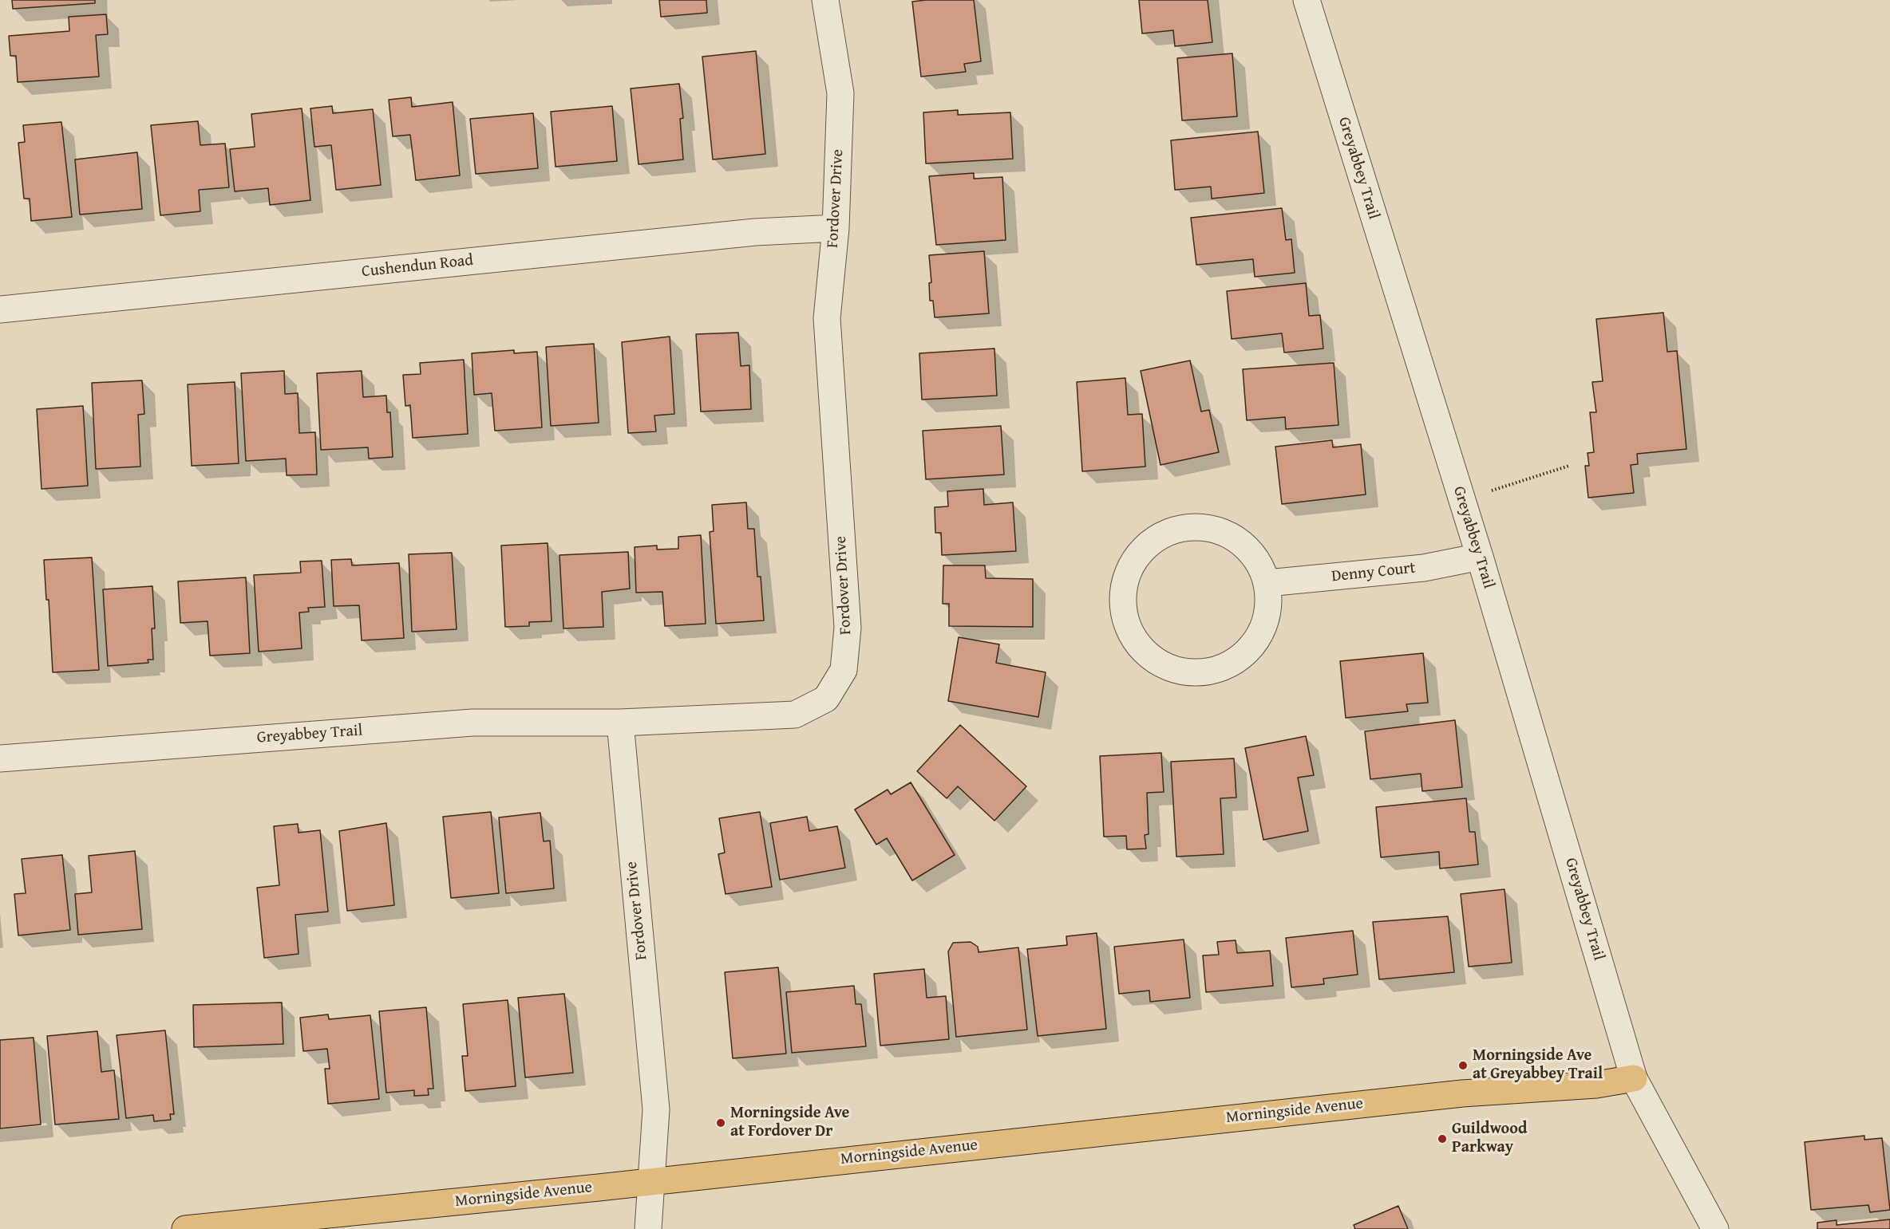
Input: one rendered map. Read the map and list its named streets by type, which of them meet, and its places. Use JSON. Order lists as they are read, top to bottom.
{
  "streets": {
    "main road": ["Morningside Avenue"],
    "street": [
      "Greyabbey Trail",
      "Fordover Drive",
      "Cushendun Road",
      "Denny Court"
    ]
  },
  "crossings": [
    ["Greyabbey Trail", "Fordover Drive"],
    ["Greyabbey Trail", "Denny Court"],
    ["Greyabbey Trail", "Morningside Avenue"],
    ["Fordover Drive", "Cushendun Road"],
    ["Fordover Drive", "Morningside Avenue"]
  ],
  "places": ["Morningside Ave at Greyabbey Trail", "Morningside Ave at Fordover Dr", "Guildwood Parkway"]
}
